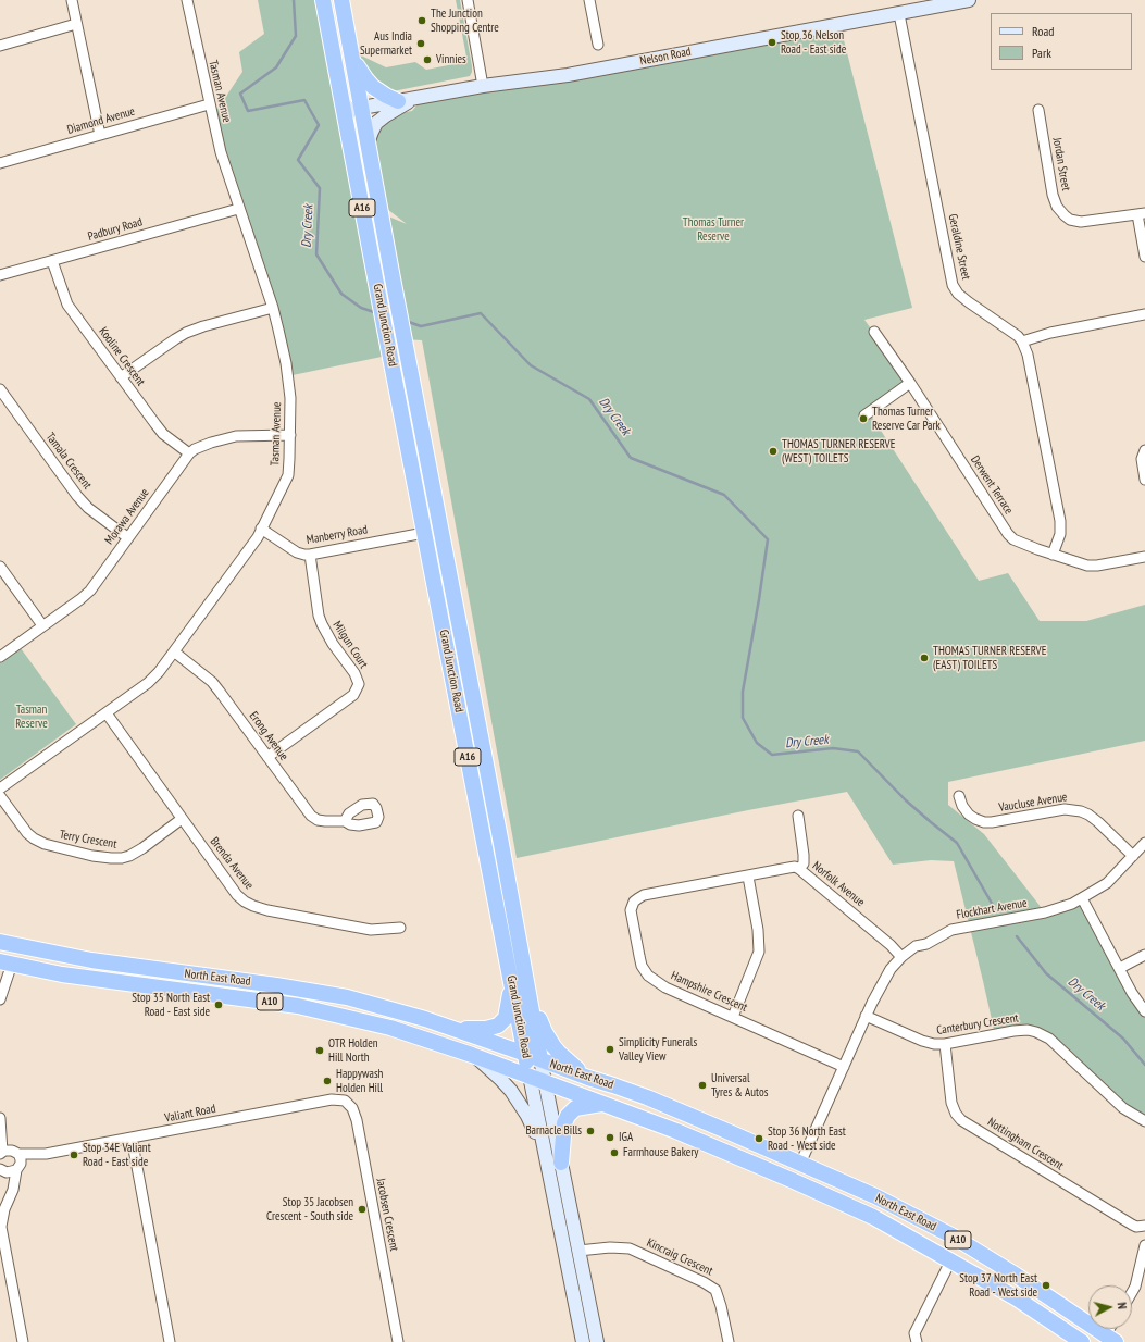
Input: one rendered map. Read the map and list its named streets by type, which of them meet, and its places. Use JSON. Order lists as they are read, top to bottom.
{
  "streets": {
    "highway": [
      "A16",
      "Grand Junction Road",
      "North East Road",
      "A10"
    ],
    "main road": ["Nelson Road"],
    "street": [
      "Tasman Avenue",
      "Diamond Avenue",
      "Jordan Street",
      "Padbury Road",
      "Geraldine Street",
      "Kooline Crescent",
      "Tamala Crescent",
      "Derwent Terrace",
      "Morawa Avenue",
      "Manberry Road",
      "Milgun Court",
      "Erong Avenue",
      "Vaucluse Avenue",
      "Terry Crescent",
      "Brenda Avenue",
      "Norfolk Avenue",
      "Flockhart Avenue",
      "Hampshire Crescent",
      "Canterbury Crescent",
      "Valiant Road",
      "Nottingham Crescent",
      "Jacobsen Crescent",
      "Kincraig Crescent"
    ]
  },
  "crossings": [
    ["Nelson Road", "Geraldine Street"],
    ["Nelson Road", "Grand Junction Road"],
    ["Tasman Avenue", "Diamond Avenue"],
    ["Tasman Avenue", "Padbury Road"],
    ["Tasman Avenue", "Morawa Avenue"],
    ["Tasman Avenue", "Manberry Road"],
    ["Tasman Avenue", "Erong Avenue"],
    ["Tasman Avenue", "Brenda Avenue"],
    ["Padbury Road", "Kooline Crescent"],
    ["Grand Junction Road", "Manberry Road"],
    ["Grand Junction Road", "North East Road"],
    ["Grand Junction Road", "Kincraig Crescent"],
    ["Kooline Crescent", "Morawa Avenue"],
    ["Tamala Crescent", "Morawa Avenue"],
    ["Manberry Road", "Milgun Court"],
    ["Milgun Court", "Erong Avenue"],
    ["Vaucluse Avenue", "Flockhart Avenue"],
    ["Terry Crescent", "Brenda Avenue"],
    ["Norfolk Avenue", "Flockhart Avenue"],
    ["Norfolk Avenue", "Hampshire Crescent"],
    ["Flockhart Avenue", "North East Road"],
    ["Flockhart Avenue", "Hampshire Crescent"],
    ["Flockhart Avenue", "Canterbury Crescent"],
    ["Canterbury Crescent", "Nottingham Crescent"],
    ["Valiant Road", "Jacobsen Crescent"]
  ],
  "water": ["Dry Creek"],
  "parks": ["Thomas Turner Reserve", "Tasman Reserve"],
  "places": [
    "The Junction Shopping Centre",
    "Stop 36 Nelson Road - East side",
    "Aus India Supermarket",
    "Vinnies",
    "Thomas Turner Reserve Car Park",
    "THOMAS TURNER RESERVE (WEST) TOILETS",
    "THOMAS TURNER RESERVE (EAST) TOILETS",
    "Stop 35 North East Road - East side",
    "Simplicity Funerals Valley View",
    "OTR Holden Hill North",
    "Happywash Holden Hill",
    "Universal Tyres & Autos",
    "Barnacle Bills",
    "IGA",
    "Stop 36 North East Road - West side",
    "Farmhouse Bakery",
    "Stop 34E Valiant Road - East side",
    "Stop 35 Jacobsen Crescent - South side",
    "Stop 37 North East Road - West side"
  ],
  "legend": ["Road", "Park"],
  "north": "right"
}
